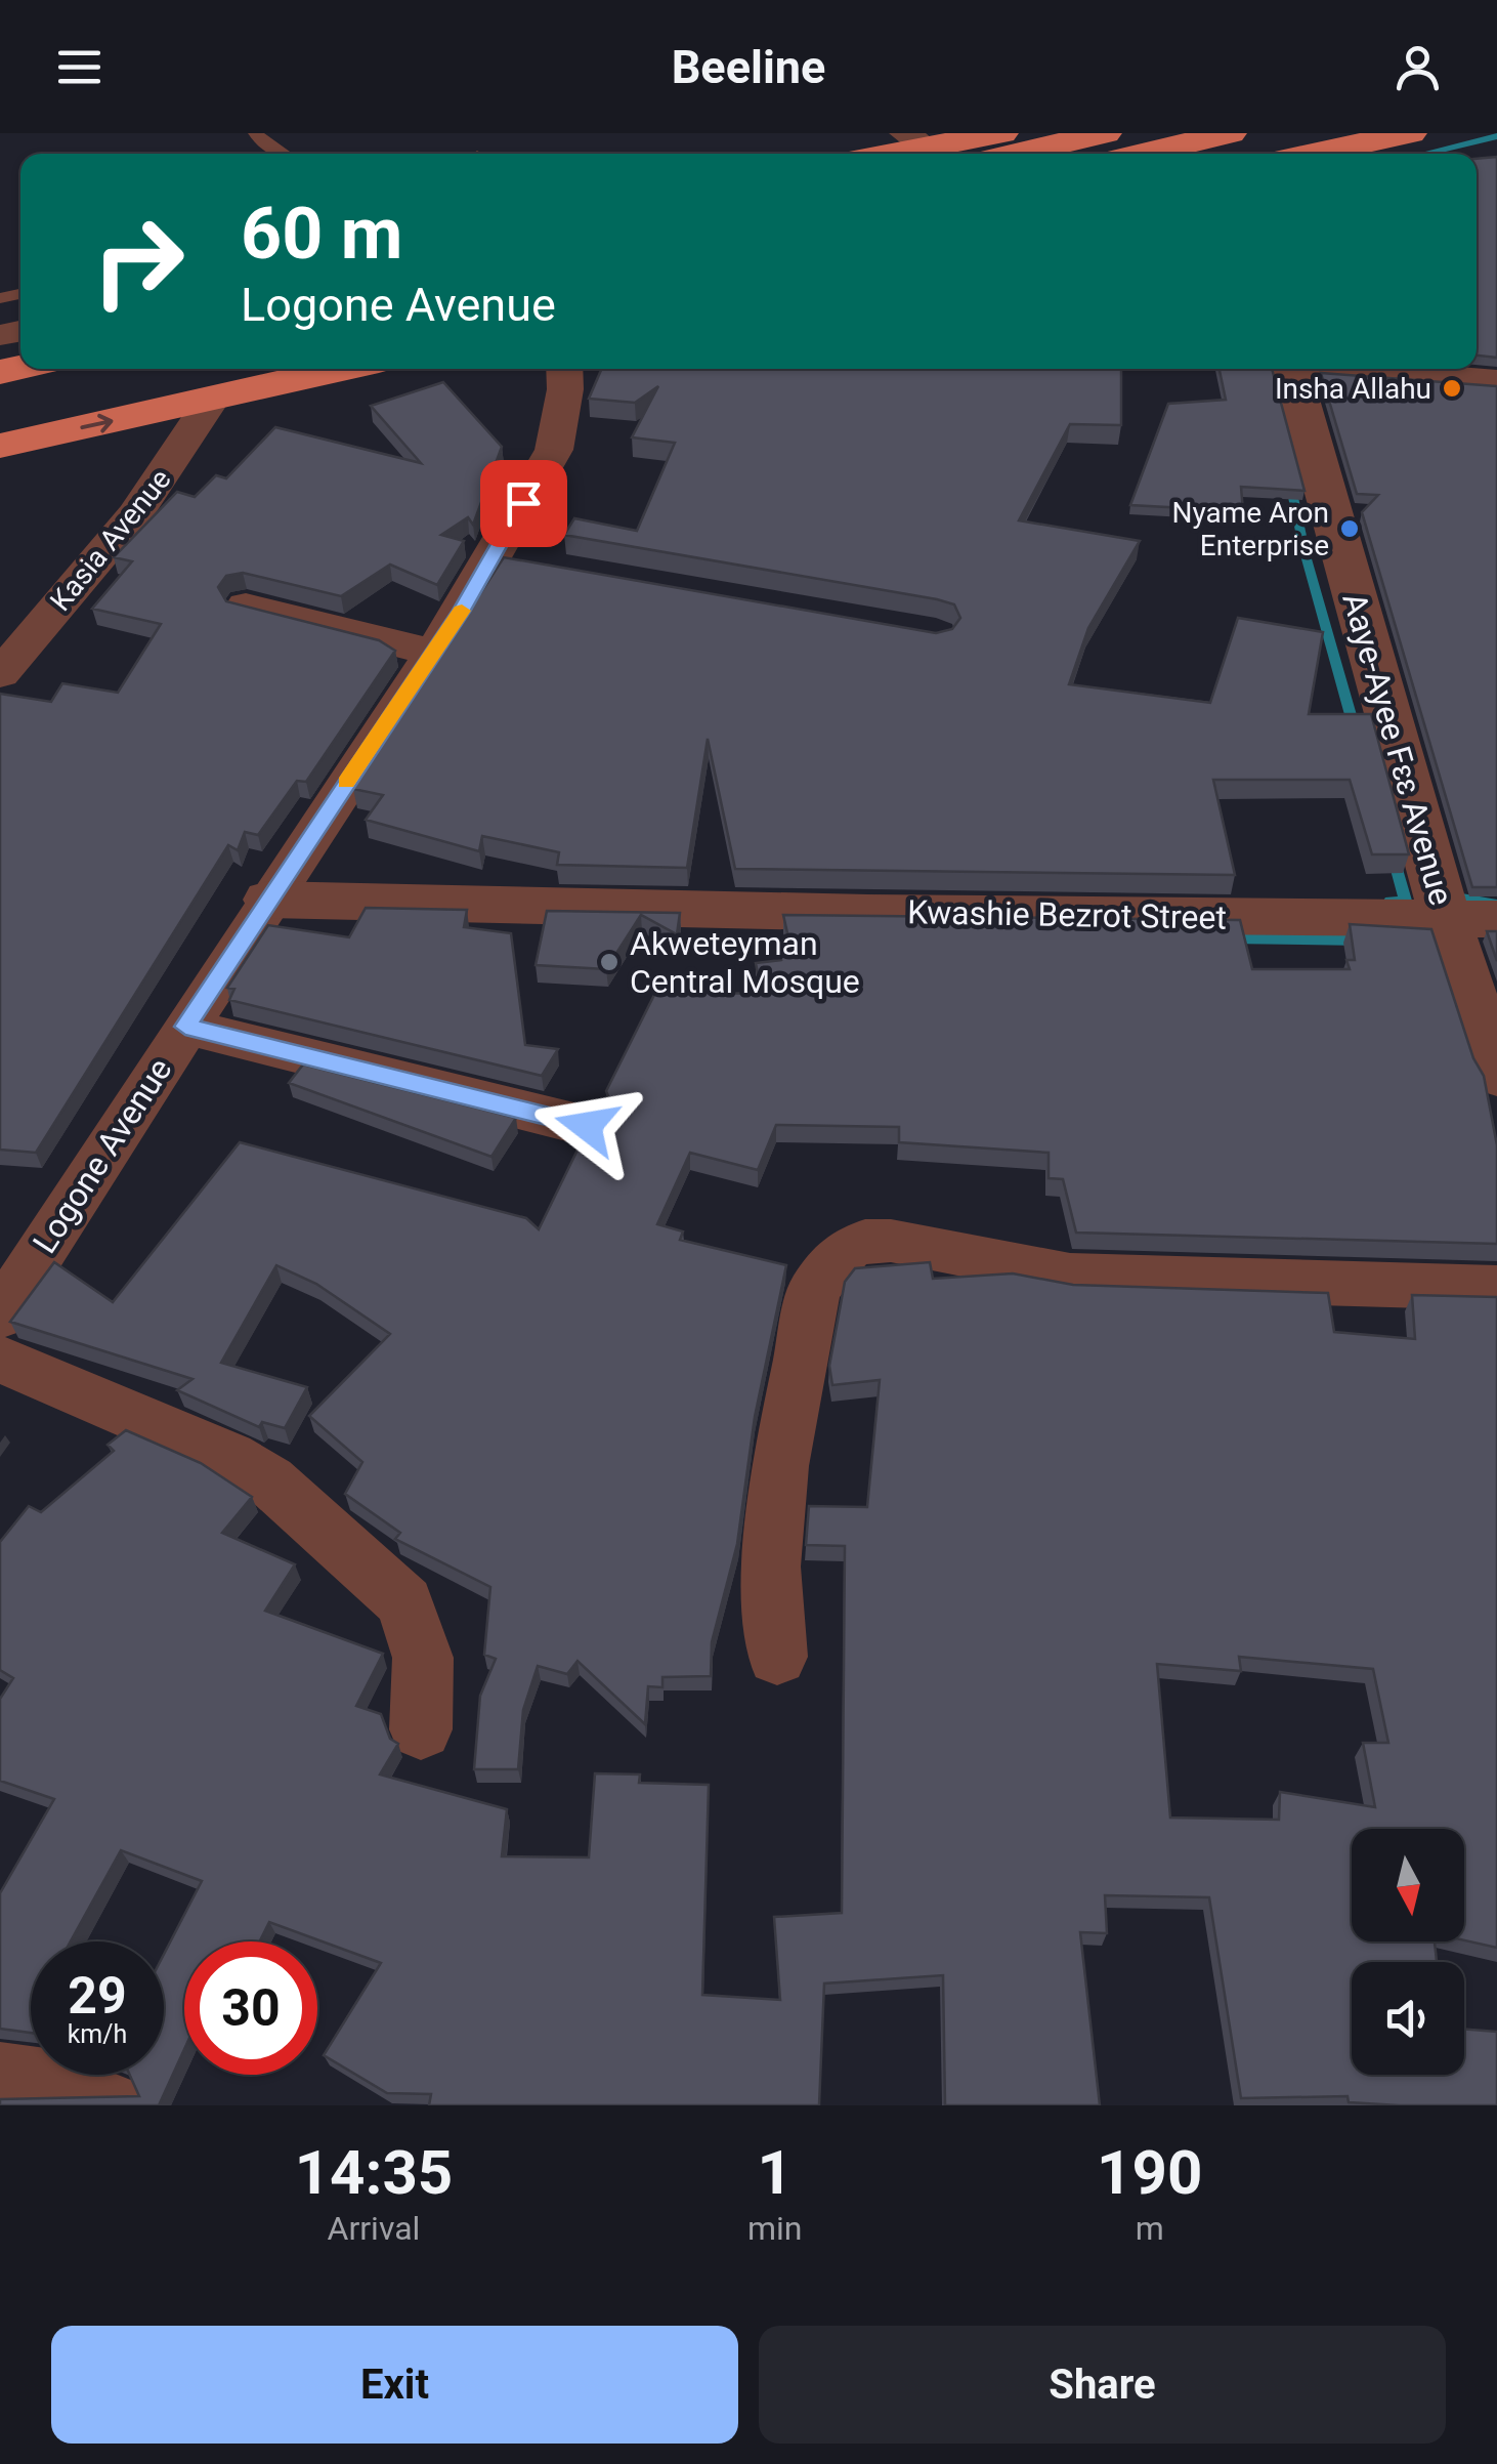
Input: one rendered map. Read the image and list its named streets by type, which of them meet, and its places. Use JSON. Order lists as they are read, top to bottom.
{
  "streets": {
    "street": [
      "Kasia Avenue",
      "Aaye-Ayee Fɛɛ Avenue",
      "Kwashie Bezrot Street",
      "Logone Avenue"
    ]
  },
  "crossings": [
    ["Aaye-Ayee Fɛɛ Avenue", "Kwashie Bezrot Street"],
    ["Kwashie Bezrot Street", "Logone Avenue"]
  ],
  "places": ["Insha Allahu", "Nyame Aron Enterprise", "Akweteyman Central Mosque"],
  "north": "bottom",
  "page": {
    "header": "Beeline",
    "turn": ["60 m", "Logone Avenue"],
    "speed": "29 km/h",
    "limit": "30",
    "eta": [
      "14:35",
      "Arrival",
      "1",
      "min",
      "190",
      "m"
    ],
    "buttons": ["Exit", "Share"]
  }
}
